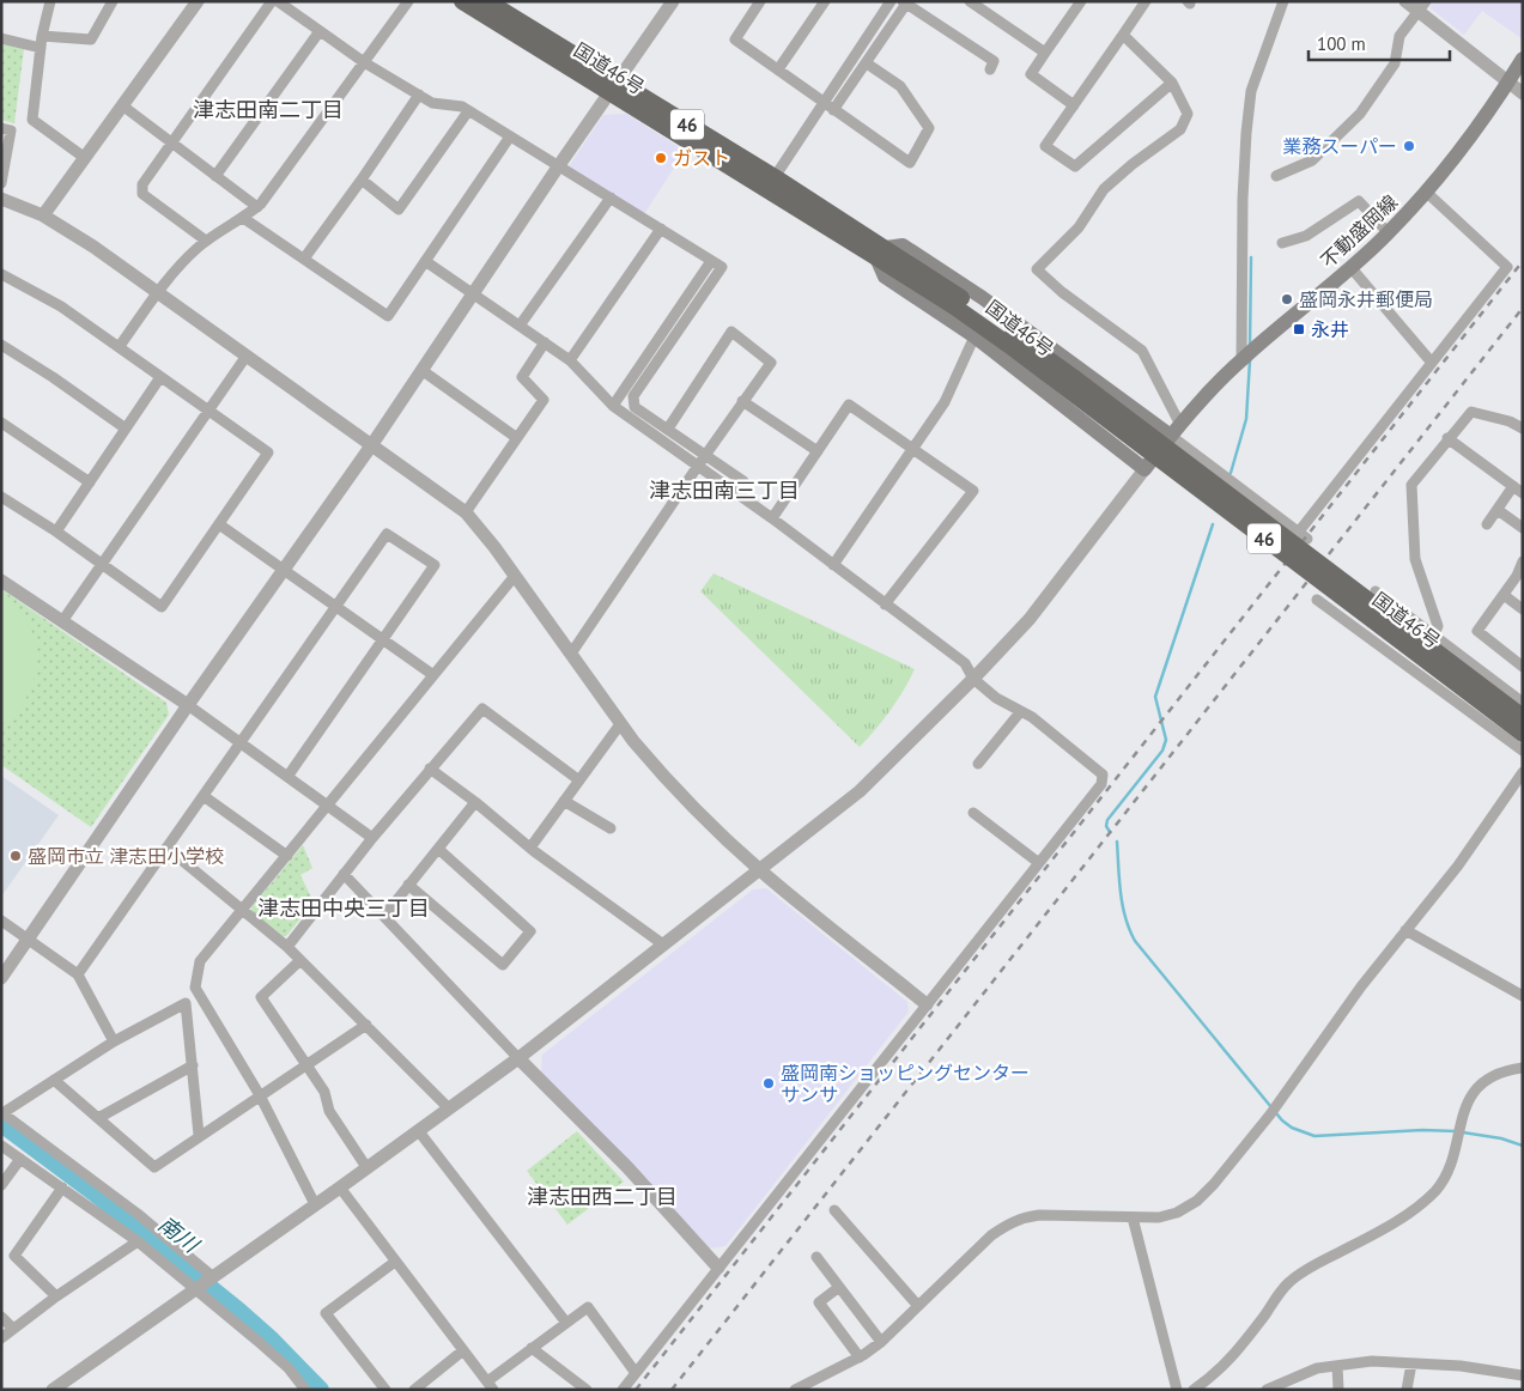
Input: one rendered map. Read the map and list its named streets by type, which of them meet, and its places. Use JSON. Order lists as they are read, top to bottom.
{
  "streets": {
    "highway": ["国道46号", "46"],
    "main road": ["不動盛岡線"]
  },
  "districts": [
    "津志田南二丁目",
    "津志田南三丁目",
    "津志田中央三丁目",
    "津志田西二丁目"
  ],
  "water": ["南川"],
  "places": {
    "other": [
      "業務スーパー",
      "ガスト",
      "盛岡永井郵便局",
      "盛岡市立 津志田小学校",
      "盛岡南ショッピングセンター サンサ"
    ],
    "transit": ["永井"]
  },
  "scale_bar": "100 m"
}
